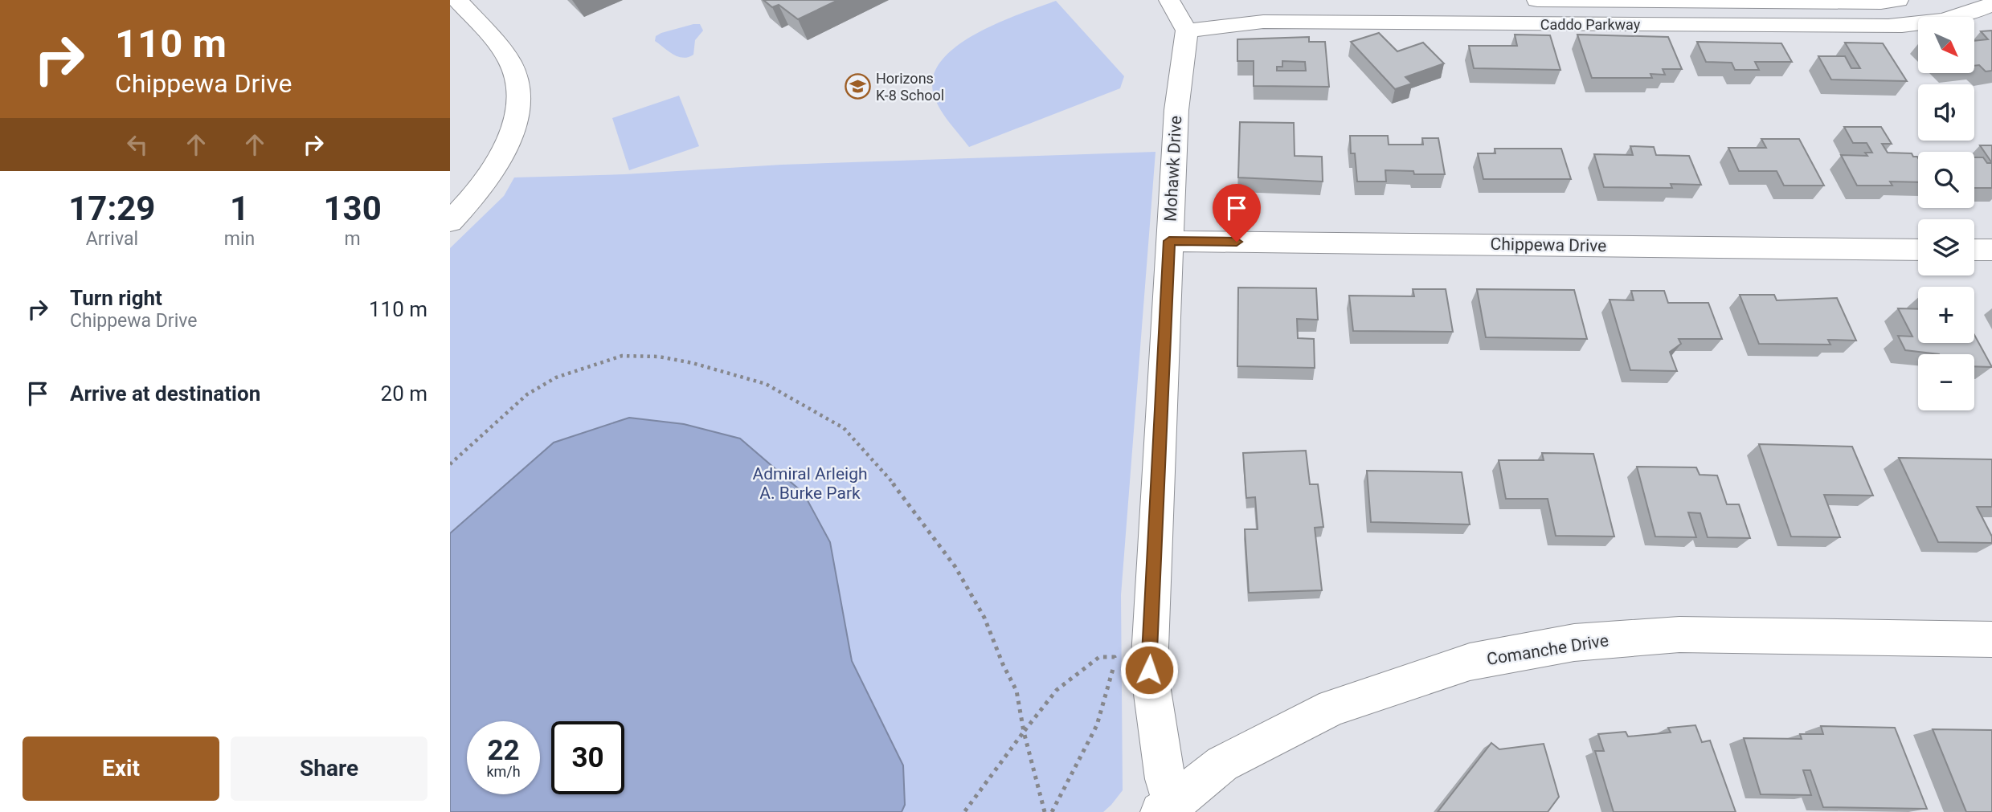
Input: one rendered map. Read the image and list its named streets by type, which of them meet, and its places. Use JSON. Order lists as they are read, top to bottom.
{
  "streets": {
    "street": [
      "Caddo Parkway",
      "Mohawk Drive",
      "Chippewa Drive",
      "Comanche Drive"
    ]
  },
  "crossings": [
    ["Caddo Parkway", "Mohawk Drive"],
    ["Mohawk Drive", "Chippewa Drive"],
    ["Mohawk Drive", "Comanche Drive"]
  ],
  "parks": ["Admiral Arleigh A. Burke Park"],
  "places": {
    "school or university": ["Horizons K-8 School"]
  },
  "north": "bottom right",
  "page": {
    "turn": ["110 m", "Chippewa Drive"],
    "map_buttons": ["+", "−"],
    "eta": [
      "17:29",
      "Arrival",
      "1",
      "min",
      "130",
      "m"
    ],
    "list": [
      {
        "name": "Turn right",
        "note": "Chippewa Drive",
        "value": "110 m"
      },
      {
        "name": "Arrive at destination",
        "value": "20 m"
      }
    ],
    "speed": "22 km/h",
    "limit": "30",
    "buttons": ["Exit", "Share"]
  }
}
